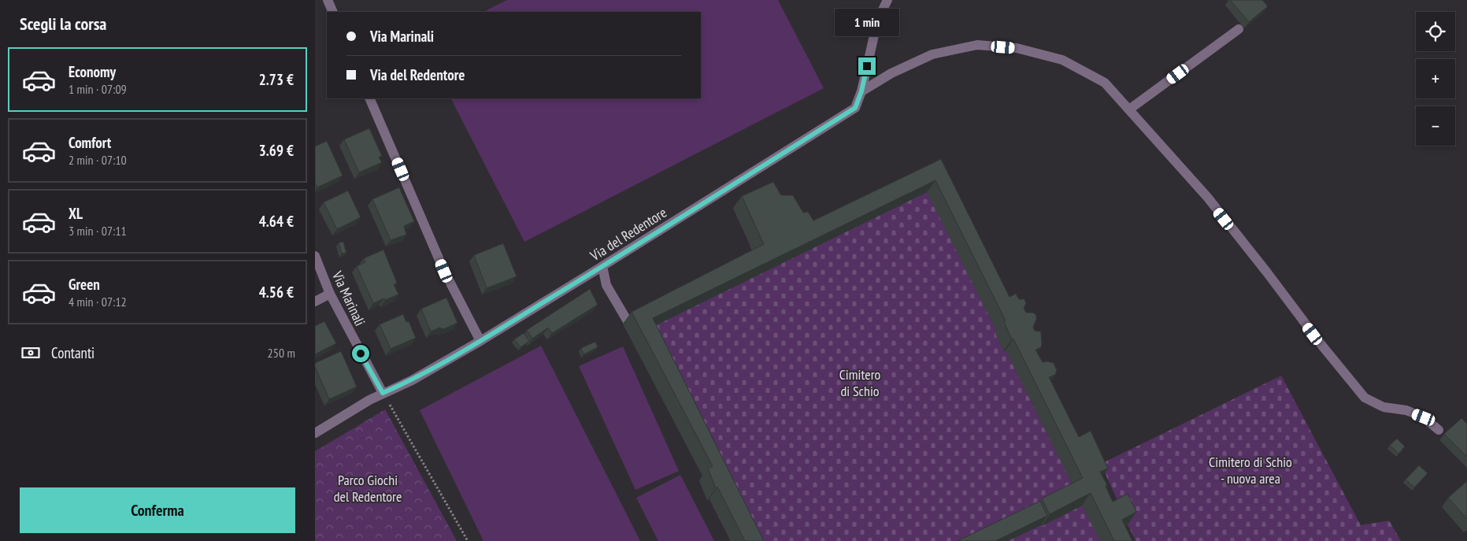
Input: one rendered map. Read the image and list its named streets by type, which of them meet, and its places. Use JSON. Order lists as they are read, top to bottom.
{
  "streets": {
    "street": ["Via del Redentore", "Via Marinali"]
  },
  "crossings": [
    ["Via del Redentore", "Via Marinali"]
  ],
  "parks": ["Cimitero di Schio", "Cimitero di Schio - nuova area", "Parco Giochi del Redentore"],
  "page": {
    "heading": "Scegli la corsa",
    "bubble": "1 min",
    "map_buttons": ["+", "−"],
    "banner": ["Via Marinali", "Via del Redentore"],
    "list": [
      {
        "name": "Economy",
        "note": "1 min · 07:09",
        "value": "2.73 €"
      },
      {
        "name": "Comfort",
        "note": "2 min · 07:10",
        "value": "3.69 €"
      },
      {
        "name": "XL",
        "note": "3 min · 07:11",
        "value": "4.64 €"
      },
      {
        "name": "Green",
        "note": "4 min · 07:12",
        "value": "4.56 €"
      }
    ],
    "pay": ["Contanti", "250 m"],
    "buttons": "Conferma"
  }
}
